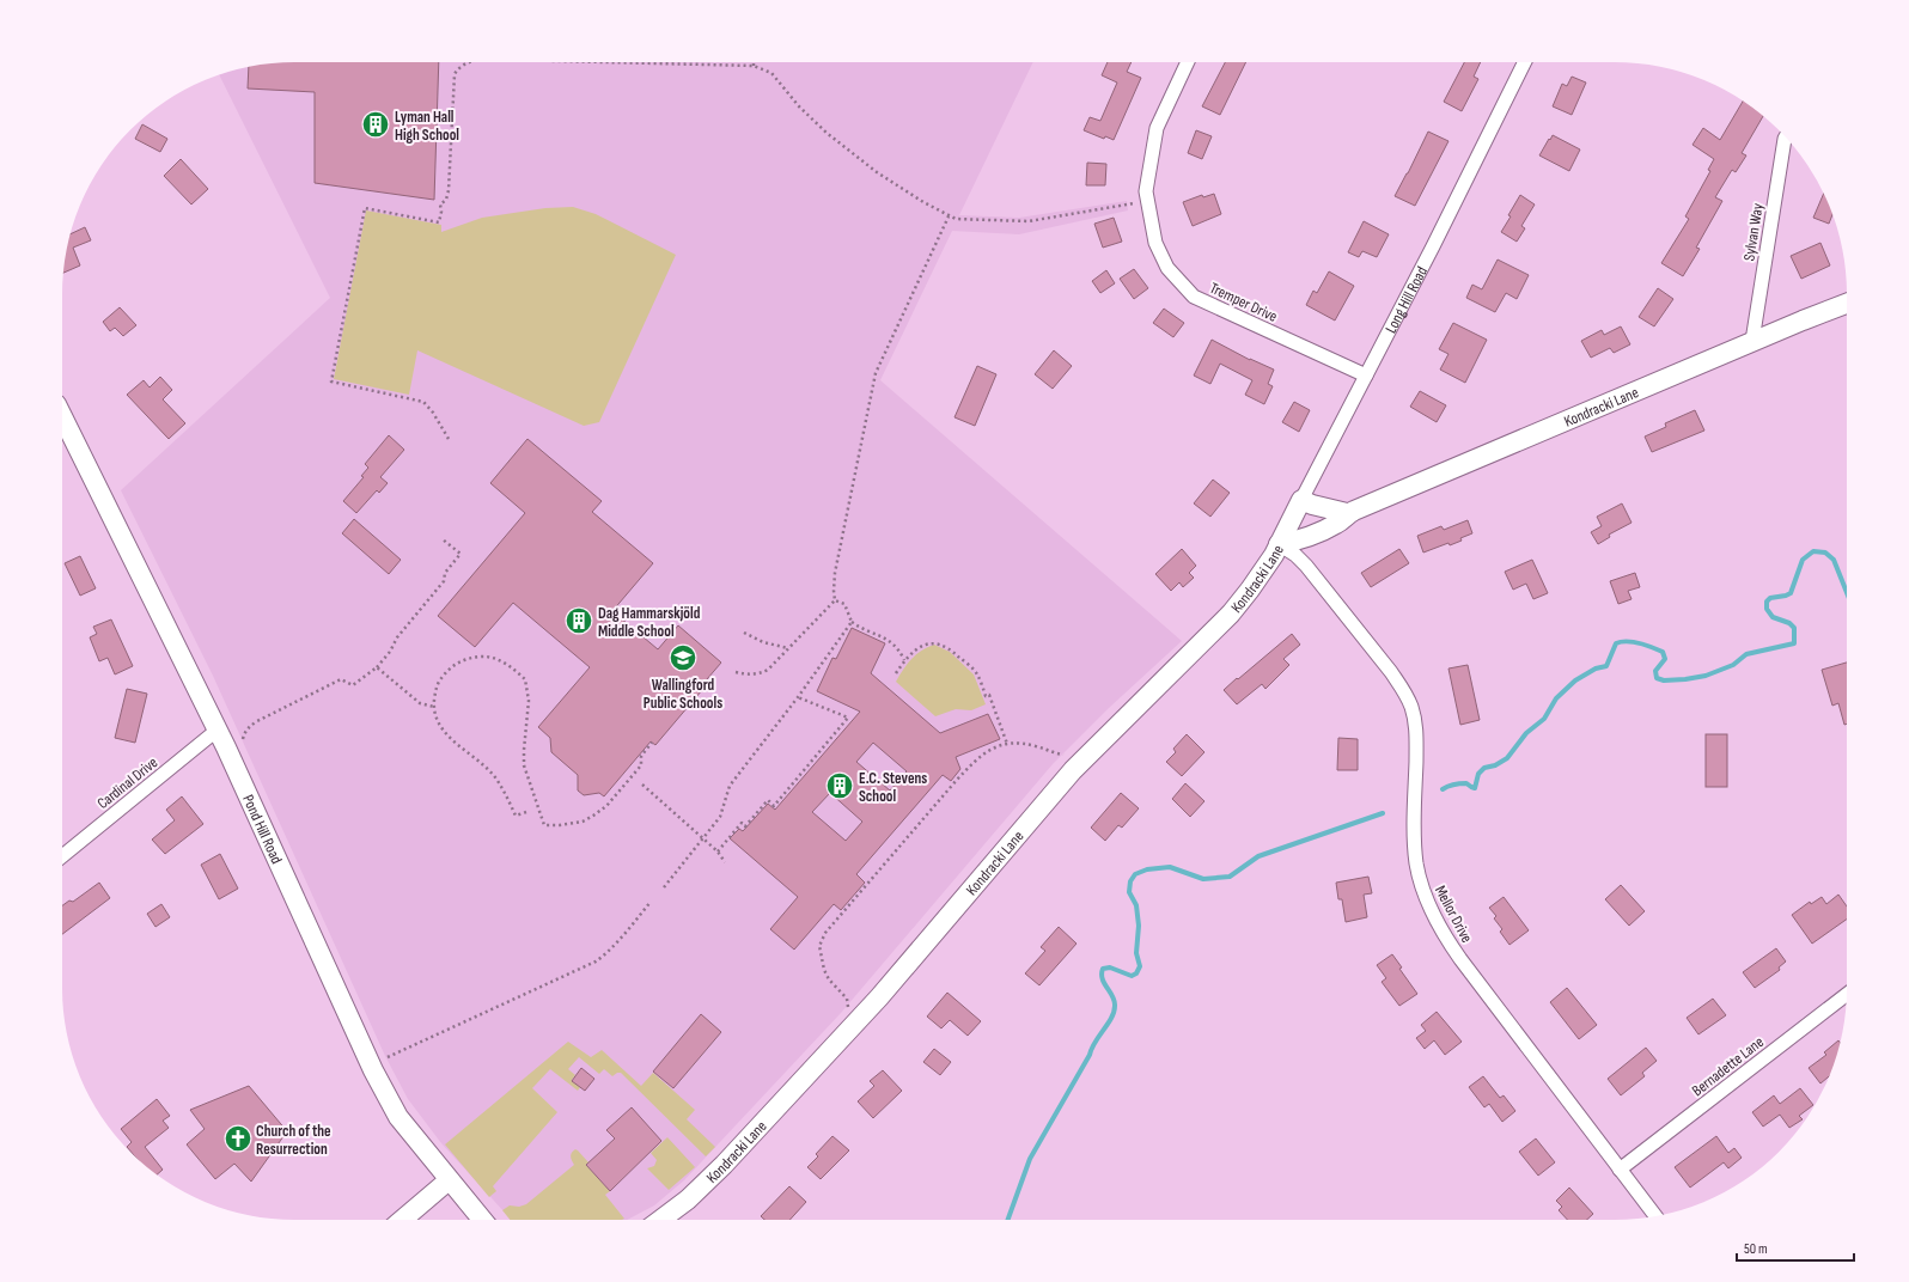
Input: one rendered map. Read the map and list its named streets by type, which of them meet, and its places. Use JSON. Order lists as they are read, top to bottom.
{
  "streets": {
    "main road": ["Long Hill Road", "Kondracki Lane", "Pond Hill Road"],
    "street": [
      "Sylvan Way",
      "Tremper Drive",
      "Cardinal Drive",
      "Mellor Drive",
      "Bernadette Lane"
    ]
  },
  "crossings": [
    ["Sylvan Way", "Kondracki Lane"],
    ["Long Hill Road", "Tremper Drive"],
    ["Long Hill Road", "Kondracki Lane"],
    ["Long Hill Road", "Mellor Drive"],
    ["Kondracki Lane", "Mellor Drive"],
    ["Cardinal Drive", "Pond Hill Road"],
    ["Mellor Drive", "Bernadette Lane"]
  ],
  "places": {
    "building": ["Lyman Hall High School", "Dag Hammarskjöld Middle School", "E.C. Stevens School"],
    "school or university": ["Wallingford Public Schools"],
    "church": ["Church of the Resurrection"]
  },
  "scale_bar": "50 m"
}
